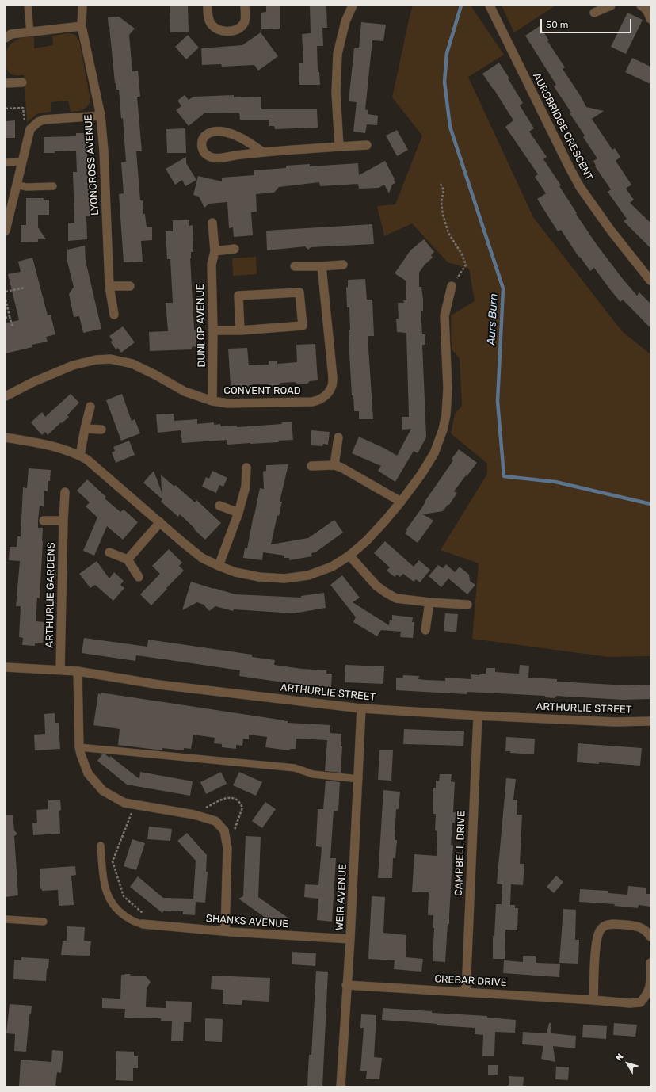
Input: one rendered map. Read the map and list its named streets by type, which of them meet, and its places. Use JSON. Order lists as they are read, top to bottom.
{
  "streets": {
    "street": [
      "AURSBRIDGE CRESCENT",
      "LYONCROSS AVENUE",
      "DUNLOP AVENUE",
      "CONVENT ROAD",
      "ARTHURLIE GARDENS",
      "ARTHURLIE STREET",
      "CAMPBELL DRIVE",
      "WEIR AVENUE",
      "SHANKS AVENUE",
      "CREBAR DRIVE"
    ]
  },
  "crossings": [
    ["DUNLOP AVENUE", "CONVENT ROAD"],
    ["ARTHURLIE GARDENS", "ARTHURLIE STREET"],
    ["ARTHURLIE STREET", "CAMPBELL DRIVE"],
    ["ARTHURLIE STREET", "WEIR AVENUE"],
    ["CAMPBELL DRIVE", "CREBAR DRIVE"],
    ["WEIR AVENUE", "SHANKS AVENUE"],
    ["WEIR AVENUE", "CREBAR DRIVE"]
  ],
  "water": ["Aurs Burn"],
  "scale_bar": "50 m",
  "north": "top left"
}
